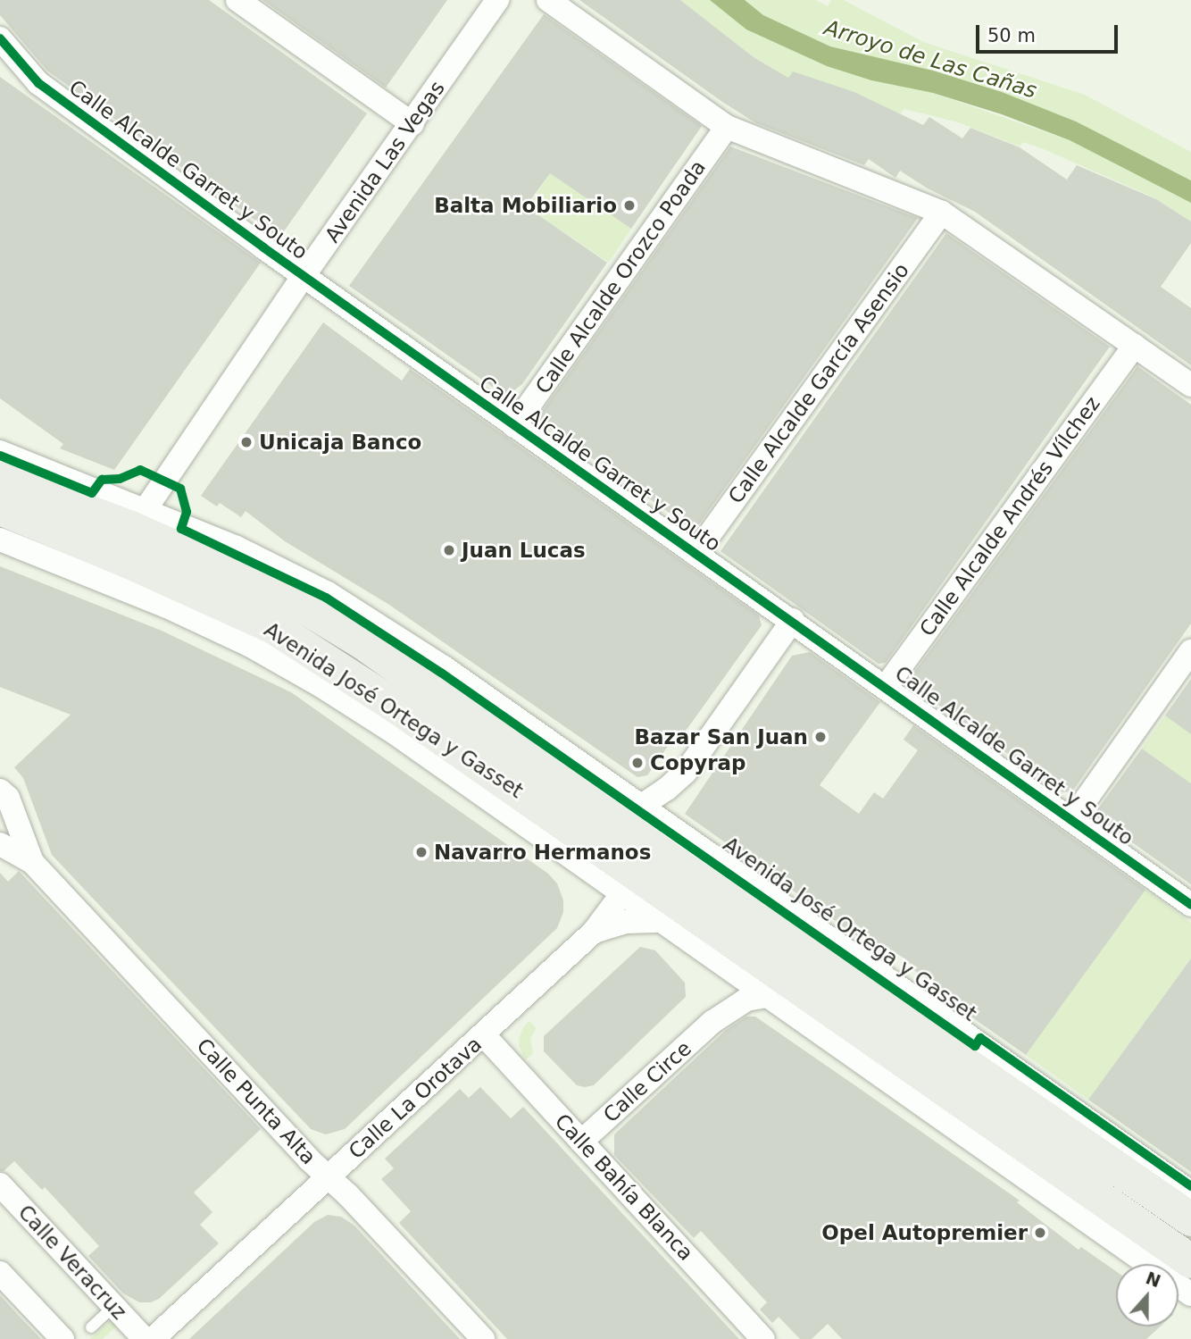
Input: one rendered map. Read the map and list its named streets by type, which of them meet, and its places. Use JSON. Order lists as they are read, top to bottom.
{
  "streets": {
    "main road": ["Avenida José Ortega y Gasset"],
    "street": [
      "Avenida Las Vegas",
      "Calle Alcalde Garret y Souto",
      "Calle Alcalde Orozco Poada",
      "Calle Alcalde García Asensio",
      "Calle Alcalde Andrés Vílchez",
      "Calle Circe",
      "Calle La Orotava",
      "Calle Punta Alta",
      "Calle Bahía Blanca",
      "Calle Veracruz"
    ]
  },
  "crossings": [
    ["Avenida Las Vegas", "Calle Alcalde Garret y Souto"],
    ["Avenida Las Vegas", "Avenida José Ortega y Gasset"],
    ["Calle Alcalde Garret y Souto", "Calle Alcalde Orozco Poada"],
    ["Calle Alcalde Garret y Souto", "Calle Alcalde García Asensio"],
    ["Calle Alcalde Garret y Souto", "Calle Alcalde Andrés Vílchez"],
    ["Avenida José Ortega y Gasset", "Calle Circe"],
    ["Avenida José Ortega y Gasset", "Calle La Orotava"],
    ["Calle Circe", "Calle Bahía Blanca"],
    ["Calle La Orotava", "Calle Punta Alta"],
    ["Calle La Orotava", "Calle Bahía Blanca"]
  ],
  "water": ["Arroyo de Las Cañas"],
  "places": [
    "Balta Mobiliario",
    "Unicaja Banco",
    "Juan Lucas",
    "Bazar San Juan",
    "Copyrap",
    "Navarro Hermanos",
    "Opel Autopremier"
  ],
  "scale_bar": "50 m",
  "north": "top"
}
